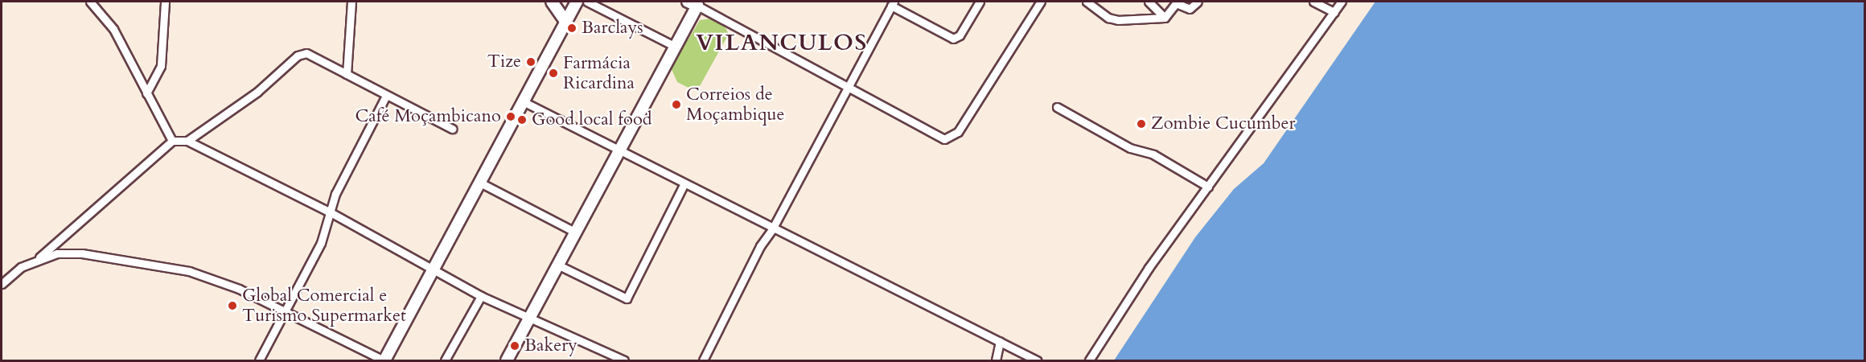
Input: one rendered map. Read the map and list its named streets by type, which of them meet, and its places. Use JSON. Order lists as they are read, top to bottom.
{
  "districts": ["VILANCULOS"],
  "places": [
    "Barclays",
    "Tize",
    "Farmácia Ricardina",
    "Correios de Moçambique",
    "Café Moçambicano",
    "Good local food",
    "Zombie Cucumber",
    "Global Comercial e Turismo Supermarket",
    "Bakery"
  ]
}
